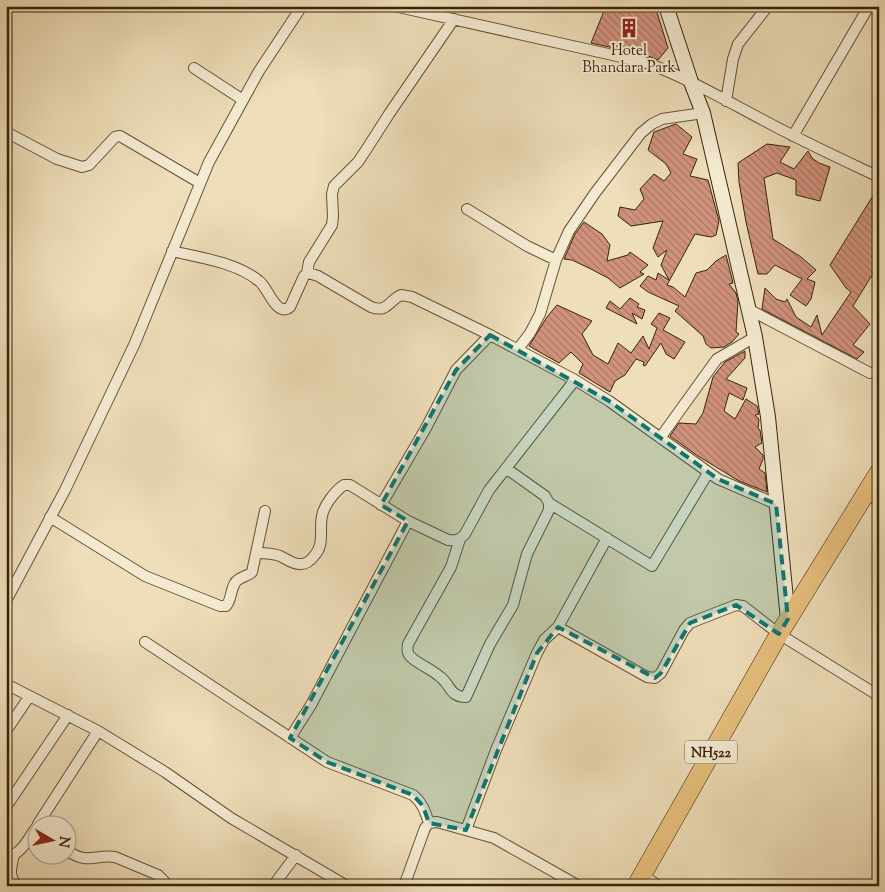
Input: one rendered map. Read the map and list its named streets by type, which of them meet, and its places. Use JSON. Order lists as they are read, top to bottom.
{
  "streets": {
    "highway": ["NH522"]
  },
  "places": {
    "building": ["Hotel Bhandara Park"]
  },
  "north": "right"
}
